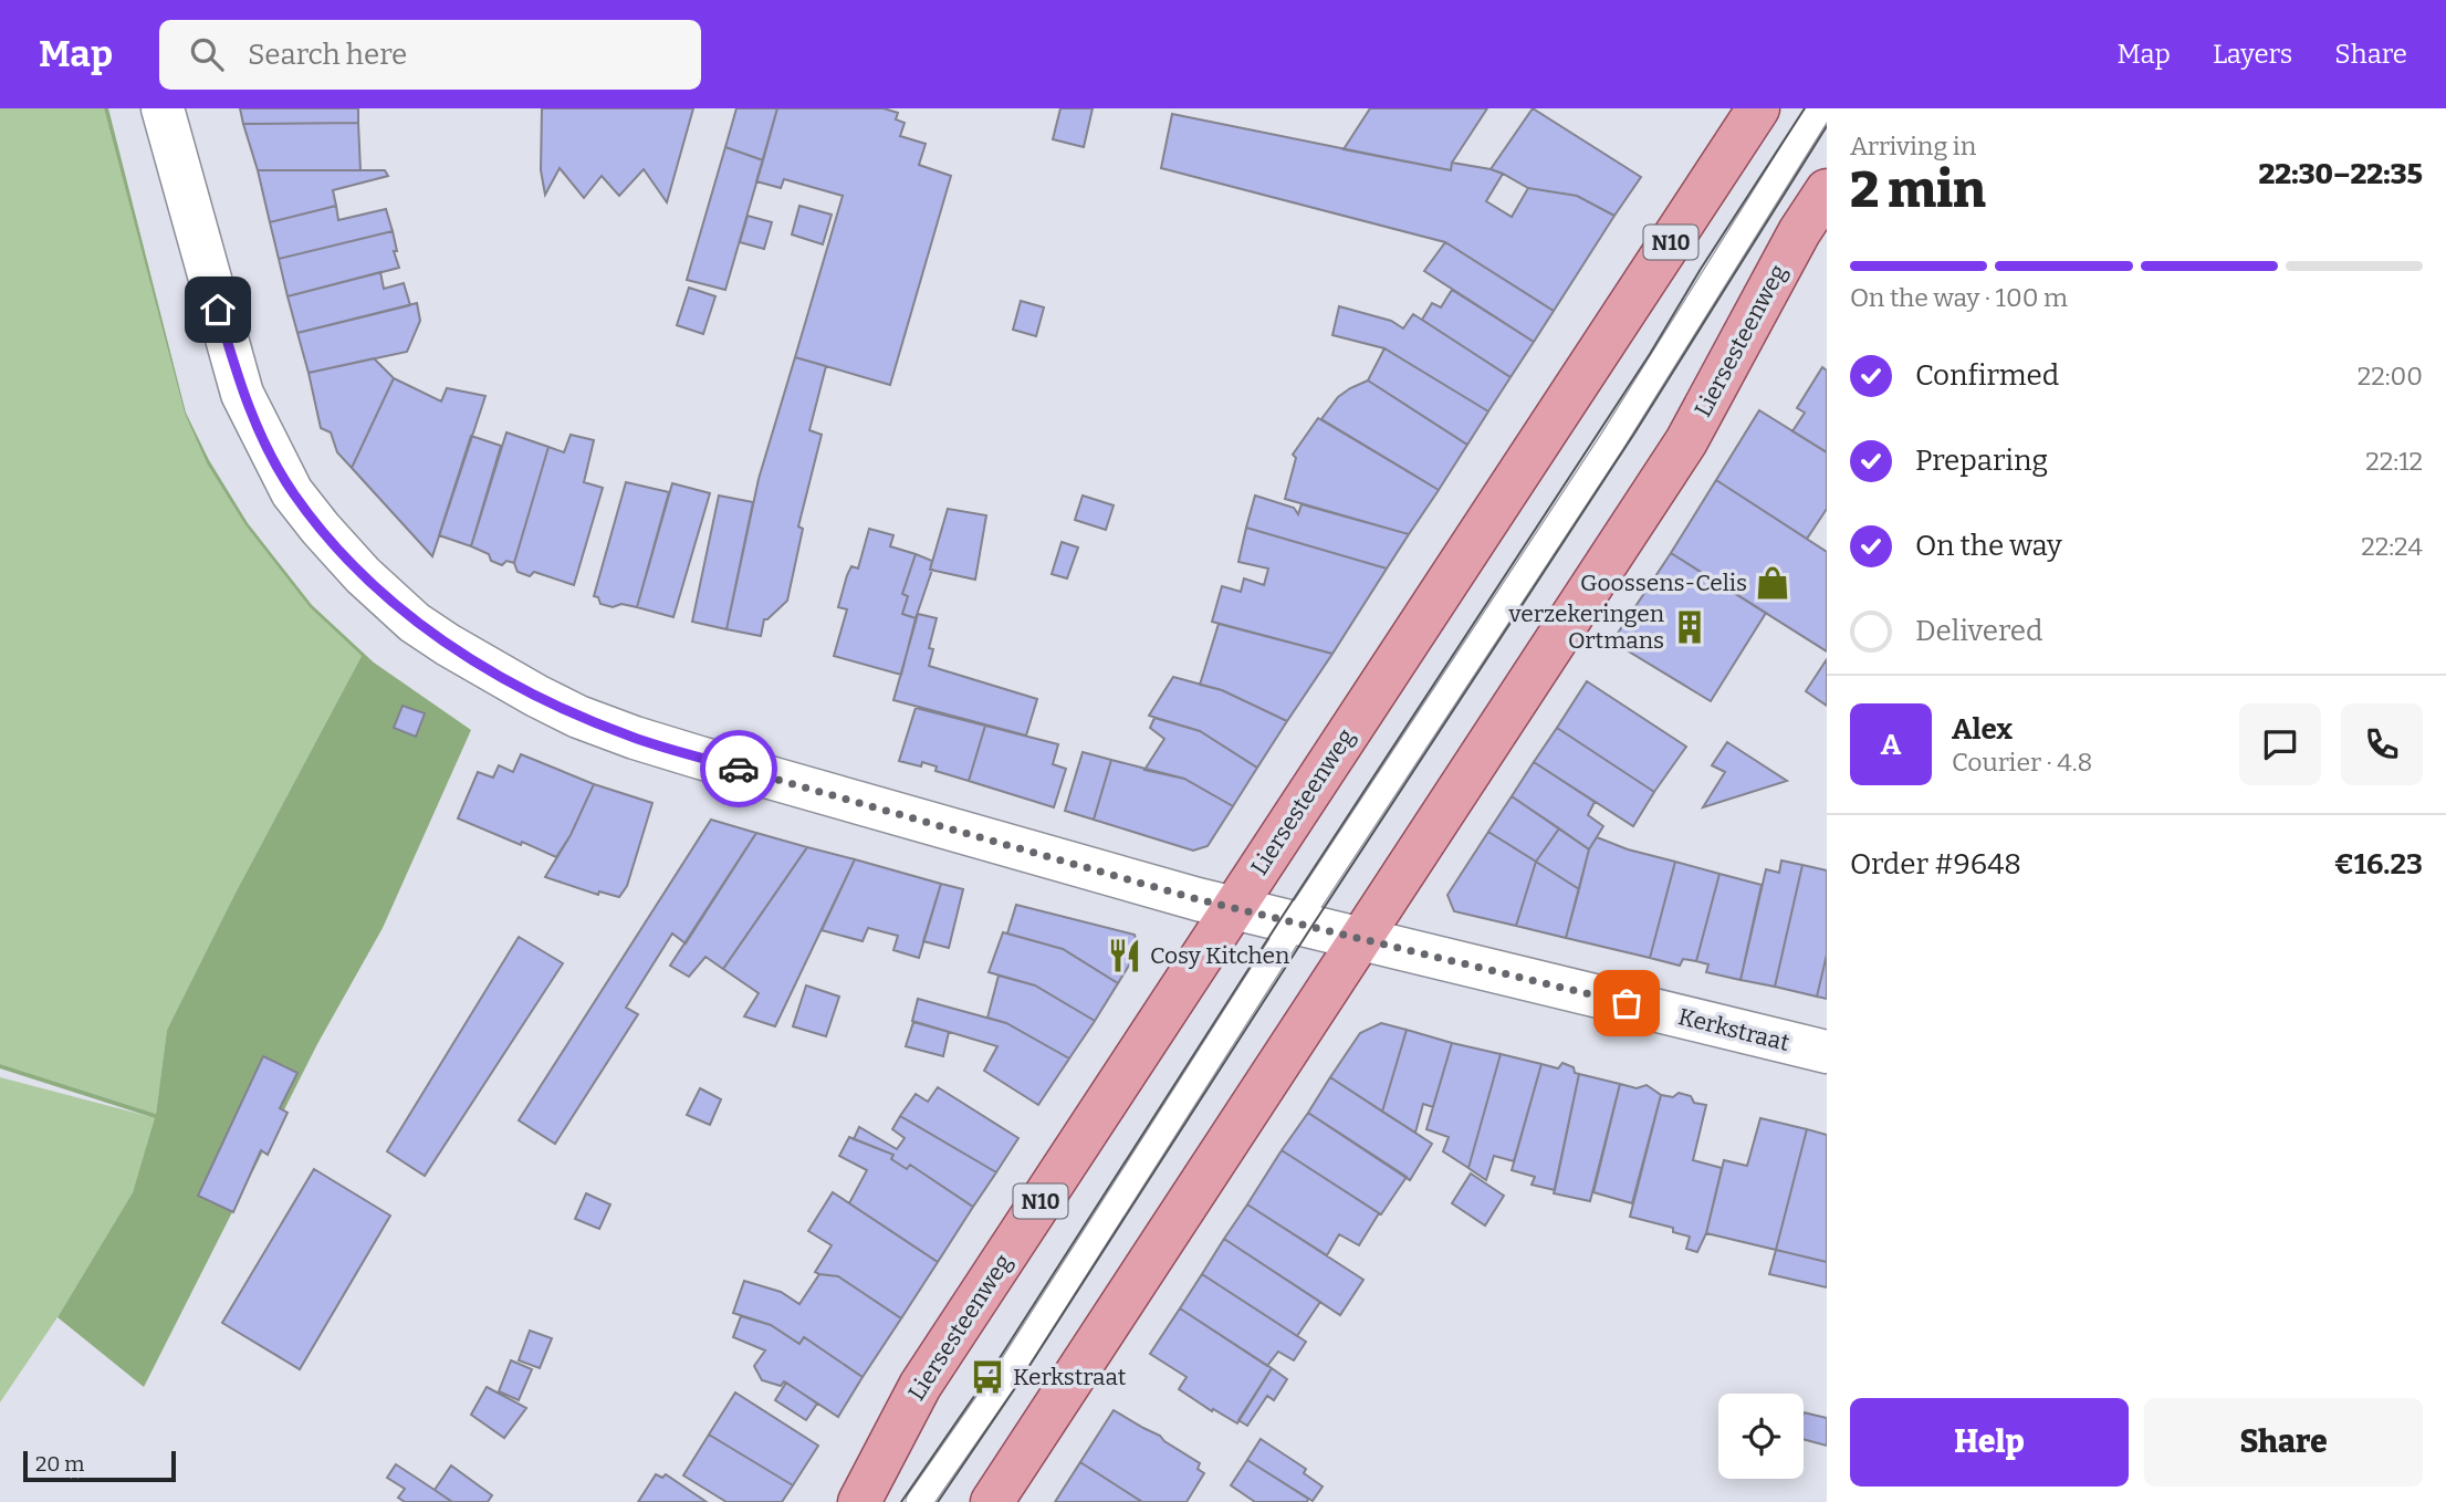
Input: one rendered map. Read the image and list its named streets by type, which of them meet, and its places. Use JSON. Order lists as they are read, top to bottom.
{
  "streets": {
    "main road": ["N10", "Liersesteenweg"],
    "street": ["Kerkstraat"]
  },
  "crossings": [
    ["Liersesteenweg", "Kerkstraat"]
  ],
  "places": {
    "shop": ["Goossens-Celis"],
    "building": ["verzekeringen Ortmans"],
    "restaurant": ["Cosy Kitchen"],
    "bus stop": ["Kerkstraat"]
  },
  "scale_bar": "20 m",
  "page": {
    "header": "Map",
    "search": "Search here",
    "nav": ["Map", "Layers", "Share"],
    "heading": ["2 min", "Arriving in", "22:30–22:35"],
    "panel": [
      "Alex",
      "Courier · 4.8",
      "Order #9648",
      "€16.23"
    ],
    "bar": "On the way · 100 m",
    "list": [
      ["Confirmed", "22:00"],
      ["Preparing", "22:12"],
      ["On the way", "22:24"],
      "Delivered"
    ],
    "round": "A",
    "buttons": ["Help", "Share"],
    "scale": "20 m"
  }
}
